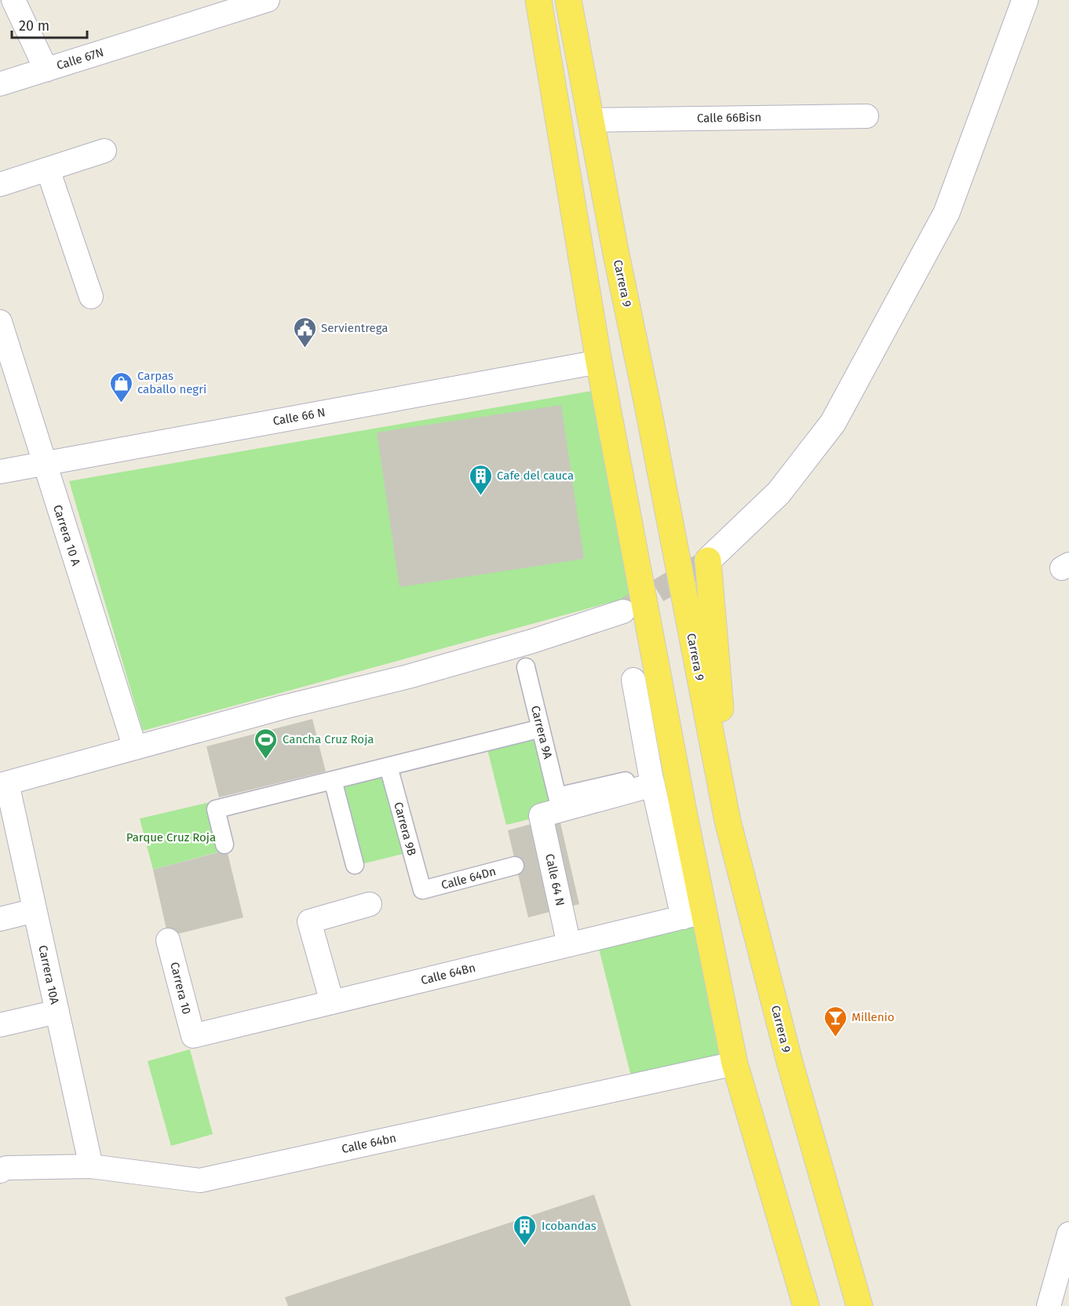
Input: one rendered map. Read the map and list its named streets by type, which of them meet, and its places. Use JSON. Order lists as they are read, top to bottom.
{
  "streets": {
    "main road": ["Carrera 9"],
    "street": [
      "Calle 67N",
      "Calle 66Bisn",
      "Calle 66 N",
      "Carrera 10 A",
      "Carrera 9A",
      "Carrera 9B",
      "Calle 64Dn",
      "Calle 64 N",
      "Calle 64Bn",
      "Carrera 10A",
      "Carrera 10",
      "Calle 64bn"
    ]
  },
  "crossings": [
    ["Calle 66Bisn", "Carrera 9"],
    ["Calle 66 N", "Carrera 10 A"],
    ["Carrera 9A", "Calle 64 N"],
    ["Carrera 9B", "Calle 64Dn"],
    ["Calle 64 N", "Calle 64Bn"],
    ["Calle 64Bn", "Carrera 10"],
    ["Carrera 10A", "Calle 64bn"]
  ],
  "parks": ["Parque Cruz Roja"],
  "places": {
    "public building": ["Servientrega"],
    "shop": ["Carpas caballo negri"],
    "building": ["Cafe del cauca", "Icobandas"],
    "sports": ["Cancha Cruz Roja"],
    "bar": ["Millenio"]
  },
  "scale_bar": "20 m"
}
